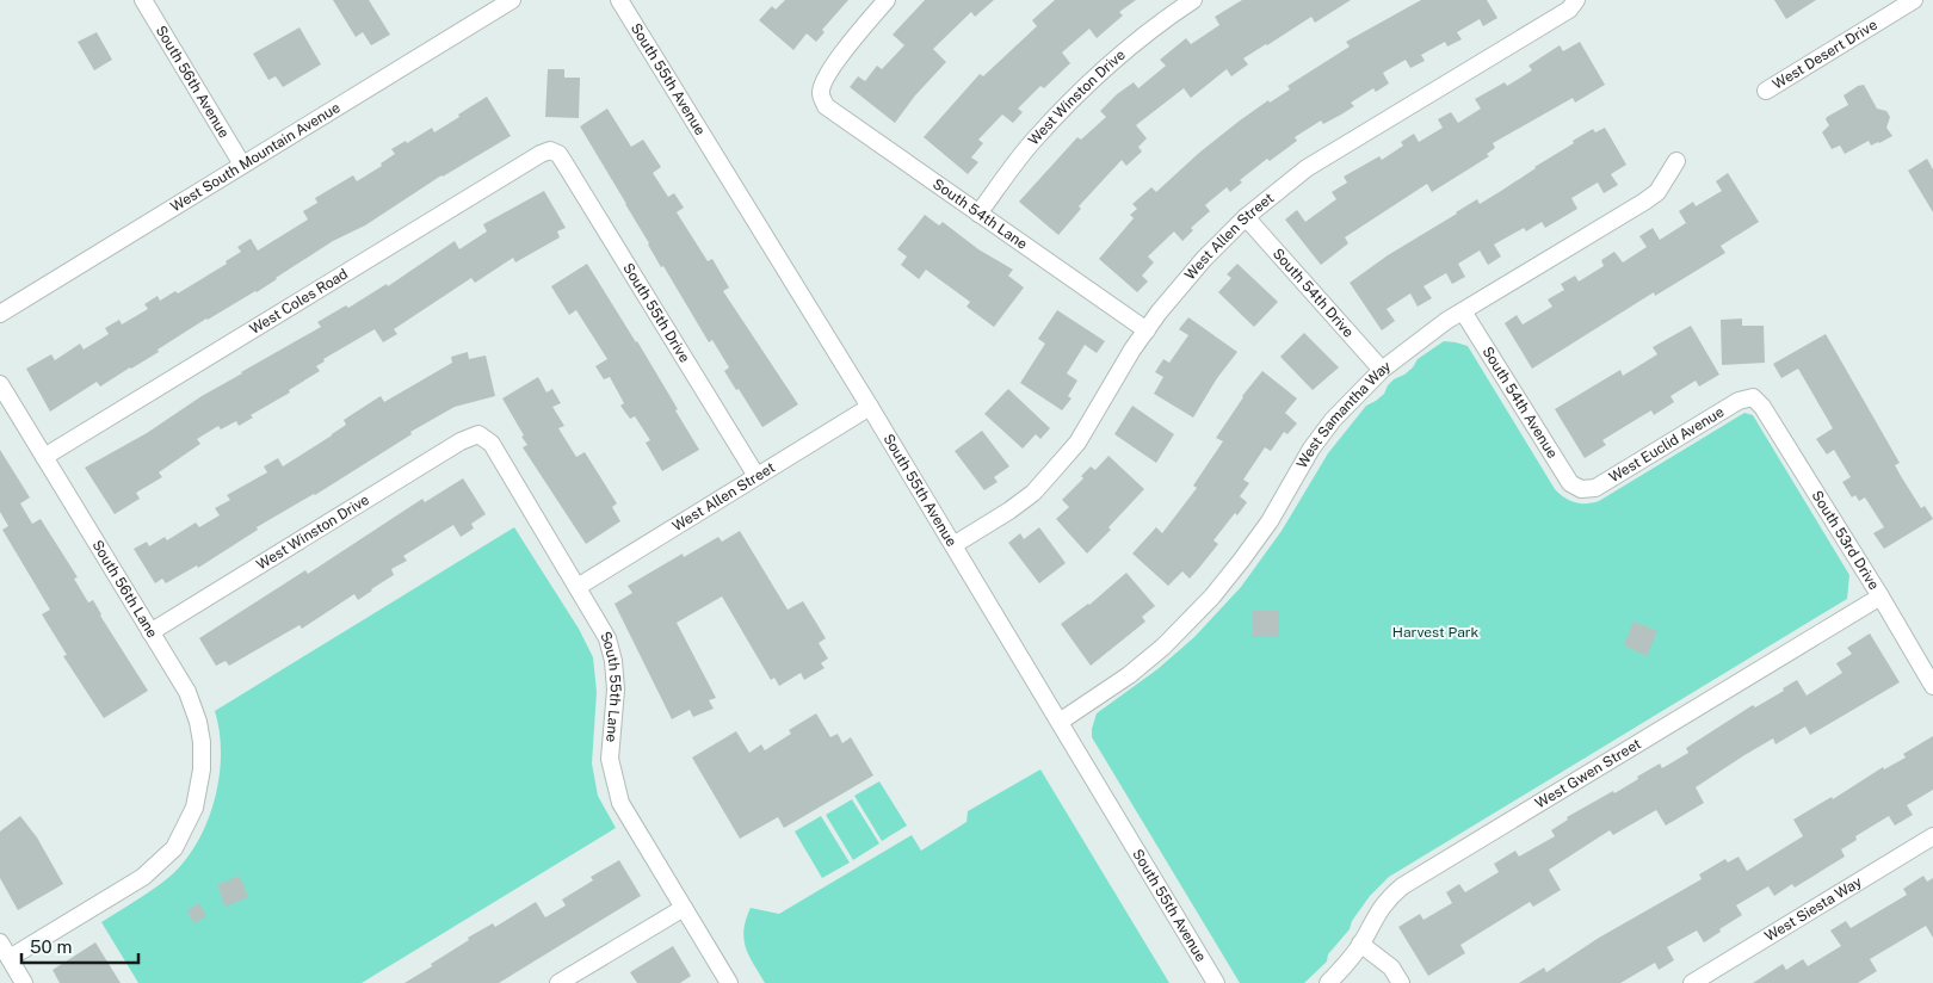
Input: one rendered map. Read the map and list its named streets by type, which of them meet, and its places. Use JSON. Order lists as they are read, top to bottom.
{
  "streets": {
    "street": [
      "West Desert Drive",
      "South 55th Avenue",
      "South 56th Avenue",
      "West Winston Drive",
      "West South Mountain Avenue",
      "South 54th Lane",
      "West Allen Street",
      "South 54th Drive",
      "West Coles Road",
      "South 55th Drive",
      "South 54th Avenue",
      "West Samantha Way",
      "West Euclid Avenue",
      "South 53rd Drive",
      "South 56th Lane",
      "South 55th Lane",
      "West Gwen Street",
      "West Siesta Way"
    ]
  },
  "crossings": [
    ["South 55th Avenue", "West Allen Street"],
    ["South 55th Avenue", "West Samantha Way"],
    ["South 56th Avenue", "West South Mountain Avenue"],
    ["West Winston Drive", "South 54th Lane"],
    ["West Winston Drive", "South 56th Lane"],
    ["West Winston Drive", "South 55th Lane"],
    ["South 54th Lane", "West Allen Street"],
    ["West Allen Street", "South 54th Drive"],
    ["West Allen Street", "South 55th Drive"],
    ["West Allen Street", "South 55th Lane"],
    ["South 54th Drive", "West Samantha Way"],
    ["West Coles Road", "South 55th Drive"],
    ["West Coles Road", "South 56th Lane"],
    ["South 54th Avenue", "West Samantha Way"],
    ["South 54th Avenue", "West Euclid Avenue"],
    ["West Euclid Avenue", "South 53rd Drive"],
    ["South 53rd Drive", "West Gwen Street"]
  ],
  "parks": ["Harvest Park"],
  "scale_bar": "50 m"
}
